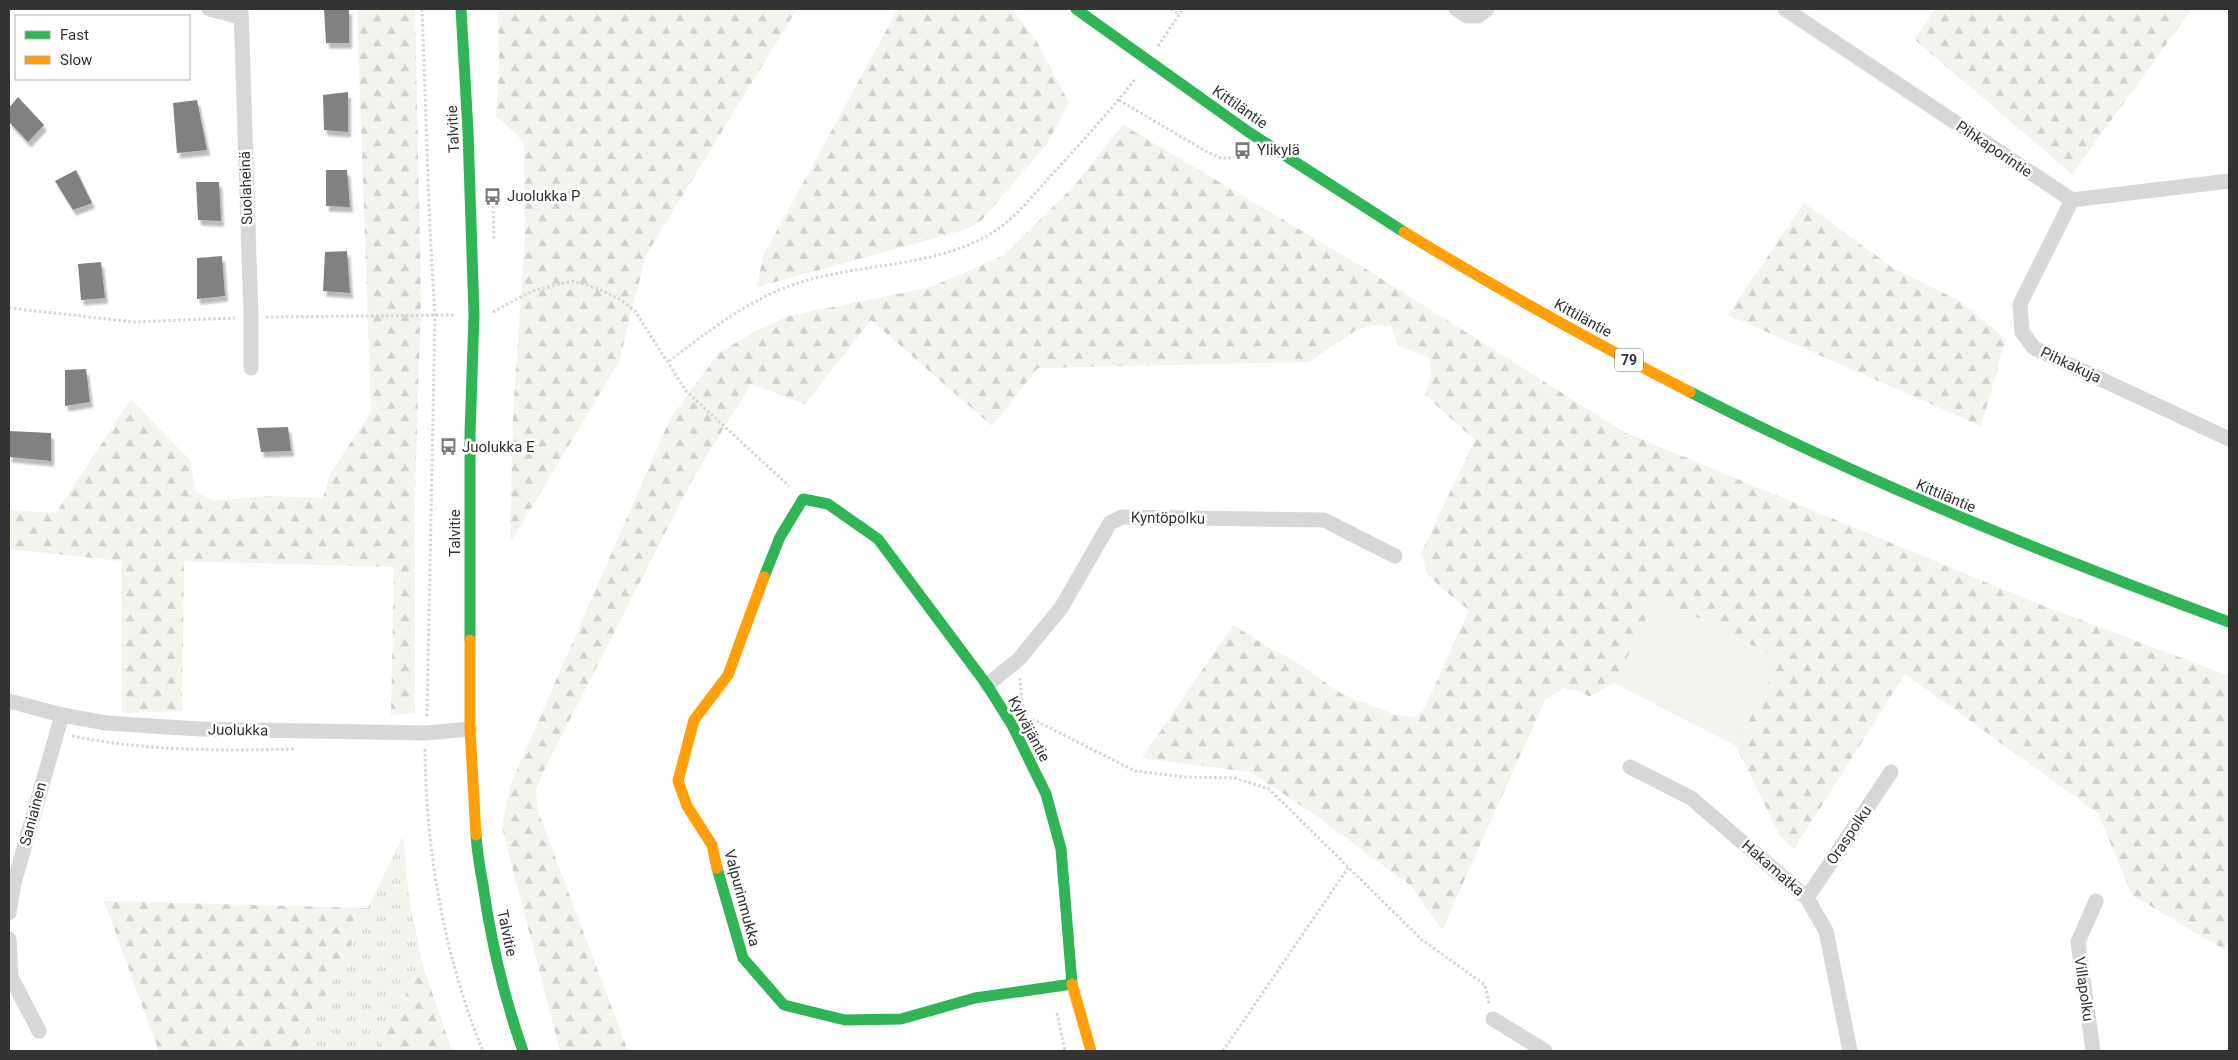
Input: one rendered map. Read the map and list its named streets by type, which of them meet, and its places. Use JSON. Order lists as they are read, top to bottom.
{
  "streets": {
    "street": [
      "Kittiläntie",
      "Talvitie",
      "Pihkaporintie",
      "Suolaheinä",
      "79",
      "Pihkakuja",
      "Kyntöpolku",
      "Kylväjäntie",
      "Juolukka",
      "Saniainen",
      "Oraspolku",
      "Hakamatka",
      "Valpurinmukka",
      "Villapolku"
    ]
  },
  "crossings": [
    ["Talvitie", "Juolukka"],
    ["Pihkaporintie", "Pihkakuja"],
    ["Kyntöpolku", "Kylväjäntie"],
    ["Kylväjäntie", "Valpurinmukka"],
    ["Juolukka", "Saniainen"],
    ["Oraspolku", "Hakamatka"]
  ],
  "places": {
    "bus stop": ["Ylikylä", "Juolukka P", "Juolukka E"]
  },
  "legend": ["Fast", "Slow"]
}
